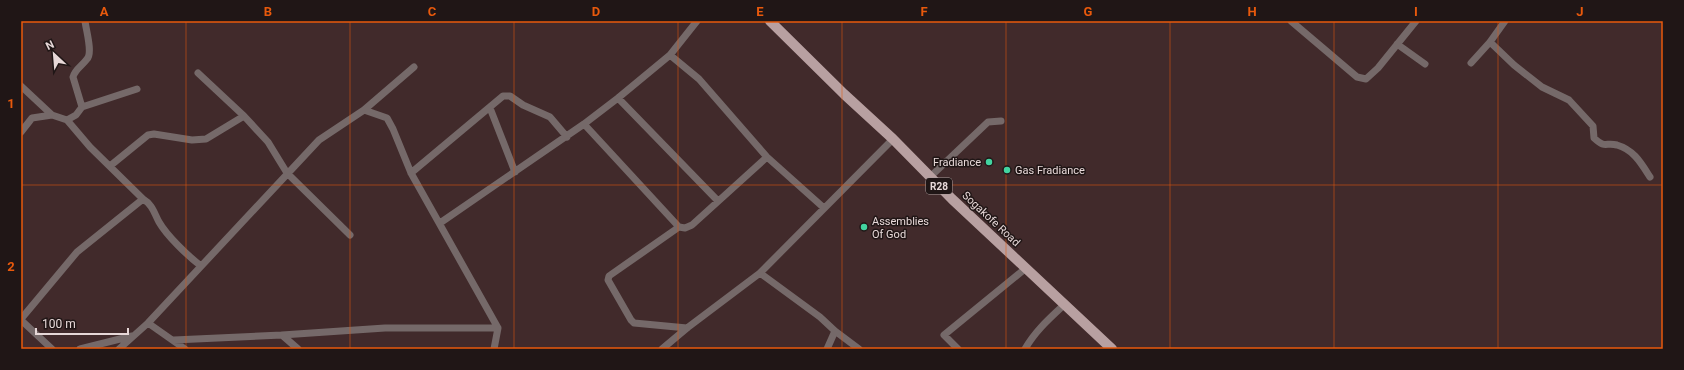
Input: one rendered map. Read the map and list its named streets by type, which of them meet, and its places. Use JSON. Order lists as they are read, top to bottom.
{
  "streets": {
    "main road": ["R28", "Sogakofe Road"]
  },
  "places": ["Fradiance", "Gas Fradiance", "Assemblies Of God"],
  "scale_bar": "100 m",
  "north": "top left",
  "grid": {
    "columns": [
      "A",
      "B",
      "C",
      "D",
      "E",
      "F",
      "G",
      "H",
      "I",
      "J"
    ],
    "rows": ["1", "2"]
  }
}
